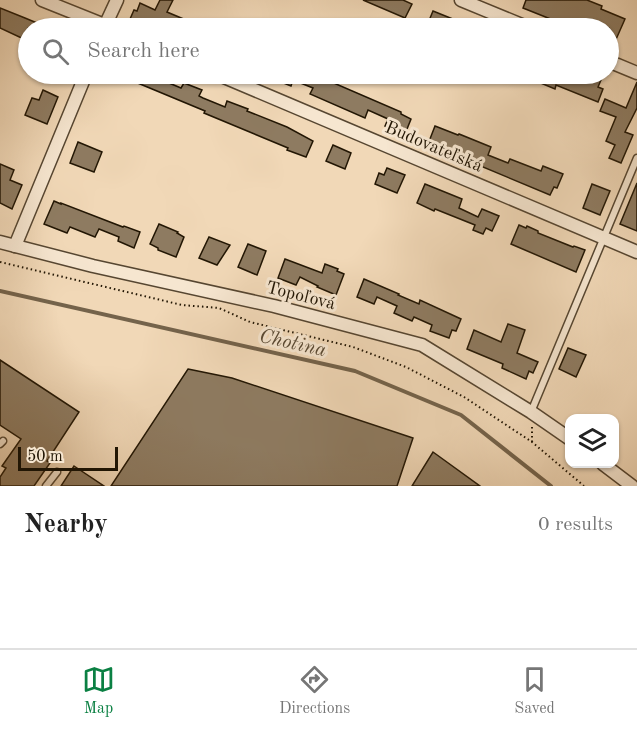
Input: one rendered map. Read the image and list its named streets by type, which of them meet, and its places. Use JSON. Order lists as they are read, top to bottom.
{
  "streets": {
    "street": ["Budovateľská", "Topoľová"]
  },
  "water": ["Chotina"],
  "scale_bar": "50 m",
  "page": {
    "search": "Search here",
    "scale": "50 m",
    "heading": ["Nearby", "0 results"],
    "nav": ["Map", "Directions", "Saved"]
  }
}
